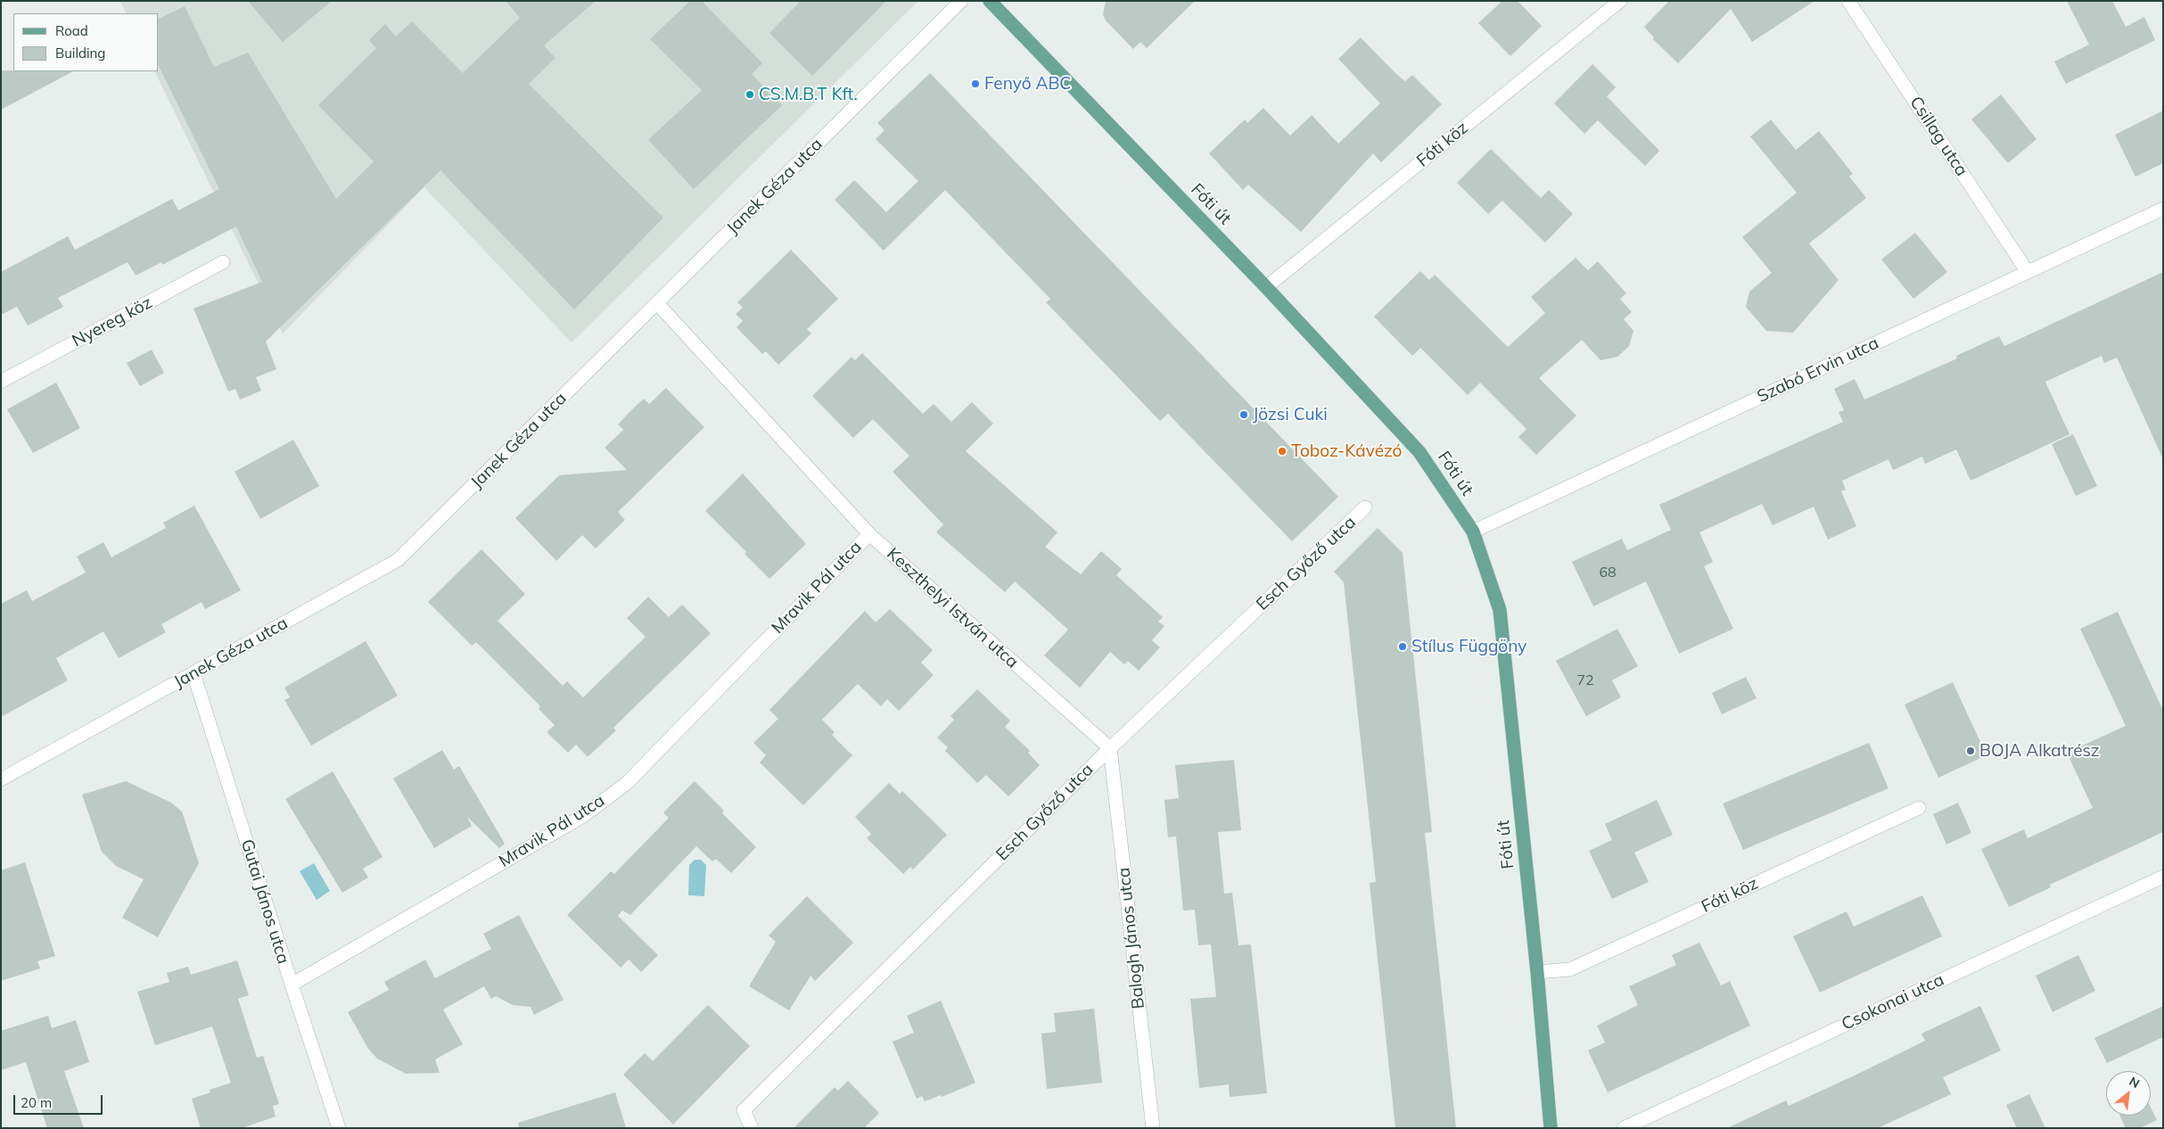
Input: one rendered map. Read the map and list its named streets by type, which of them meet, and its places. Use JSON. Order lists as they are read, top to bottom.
{
  "streets": {
    "main road": ["Fóti út"],
    "street": [
      "Csillag utca",
      "Fóti köz",
      "Janek Géza utca",
      "Nyereg köz",
      "Szabó Ervin utca",
      "Esch Győző utca",
      "Mravik Pál utca",
      "Keszthelyi István utca",
      "Gutai János utca",
      "Balogh János utca",
      "Csokonai utca"
    ]
  },
  "crossings": [
    ["Csillag utca", "Szabó Ervin utca"],
    ["Fóti köz", "Fóti út"],
    ["Janek Géza utca", "Keszthelyi István utca"],
    ["Janek Géza utca", "Gutai János utca"],
    ["Fóti út", "Szabó Ervin utca"],
    ["Esch Győző utca", "Keszthelyi István utca"],
    ["Esch Győző utca", "Balogh János utca"],
    ["Mravik Pál utca", "Keszthelyi István utca"],
    ["Mravik Pál utca", "Gutai János utca"],
    ["Keszthelyi István utca", "Balogh János utca"]
  ],
  "places": [
    "Fenyő ABC",
    "CS.M.B.T Kft.",
    "Jözsi Cuki",
    "Toboz-Kávézó",
    "Stílus Függöny",
    "BOJA Alkatrész"
  ],
  "house_numbers": ["68", "72"],
  "legend": ["Road", "Building"],
  "scale_bar": "20 m",
  "north": "top right"
}
